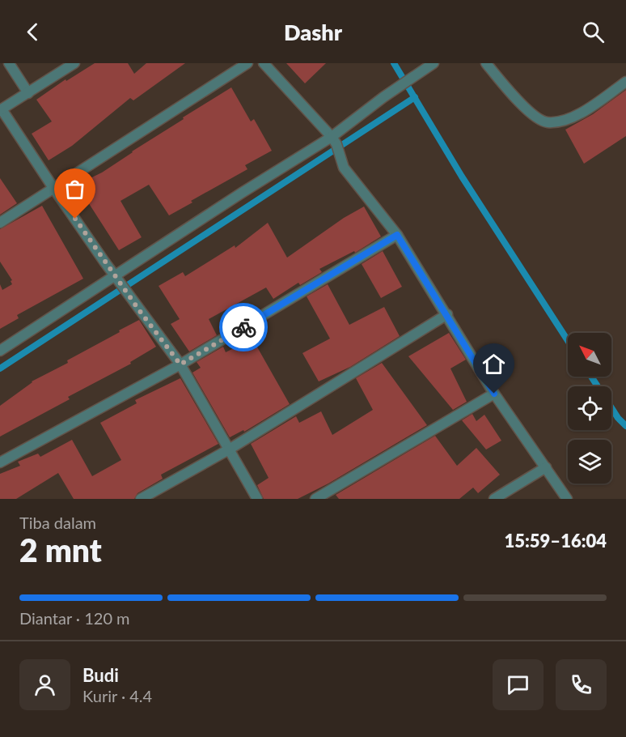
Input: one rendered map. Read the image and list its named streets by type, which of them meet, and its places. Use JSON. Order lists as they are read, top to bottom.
{
  "north": "top left",
  "page": {
    "header": "Dashr",
    "heading": ["2 mnt", "Tiba dalam", "15:59–16:04"],
    "panel": ["Budi", "Kurir · 4.4"],
    "bar": "Diantar · 120 m"
  }
}
